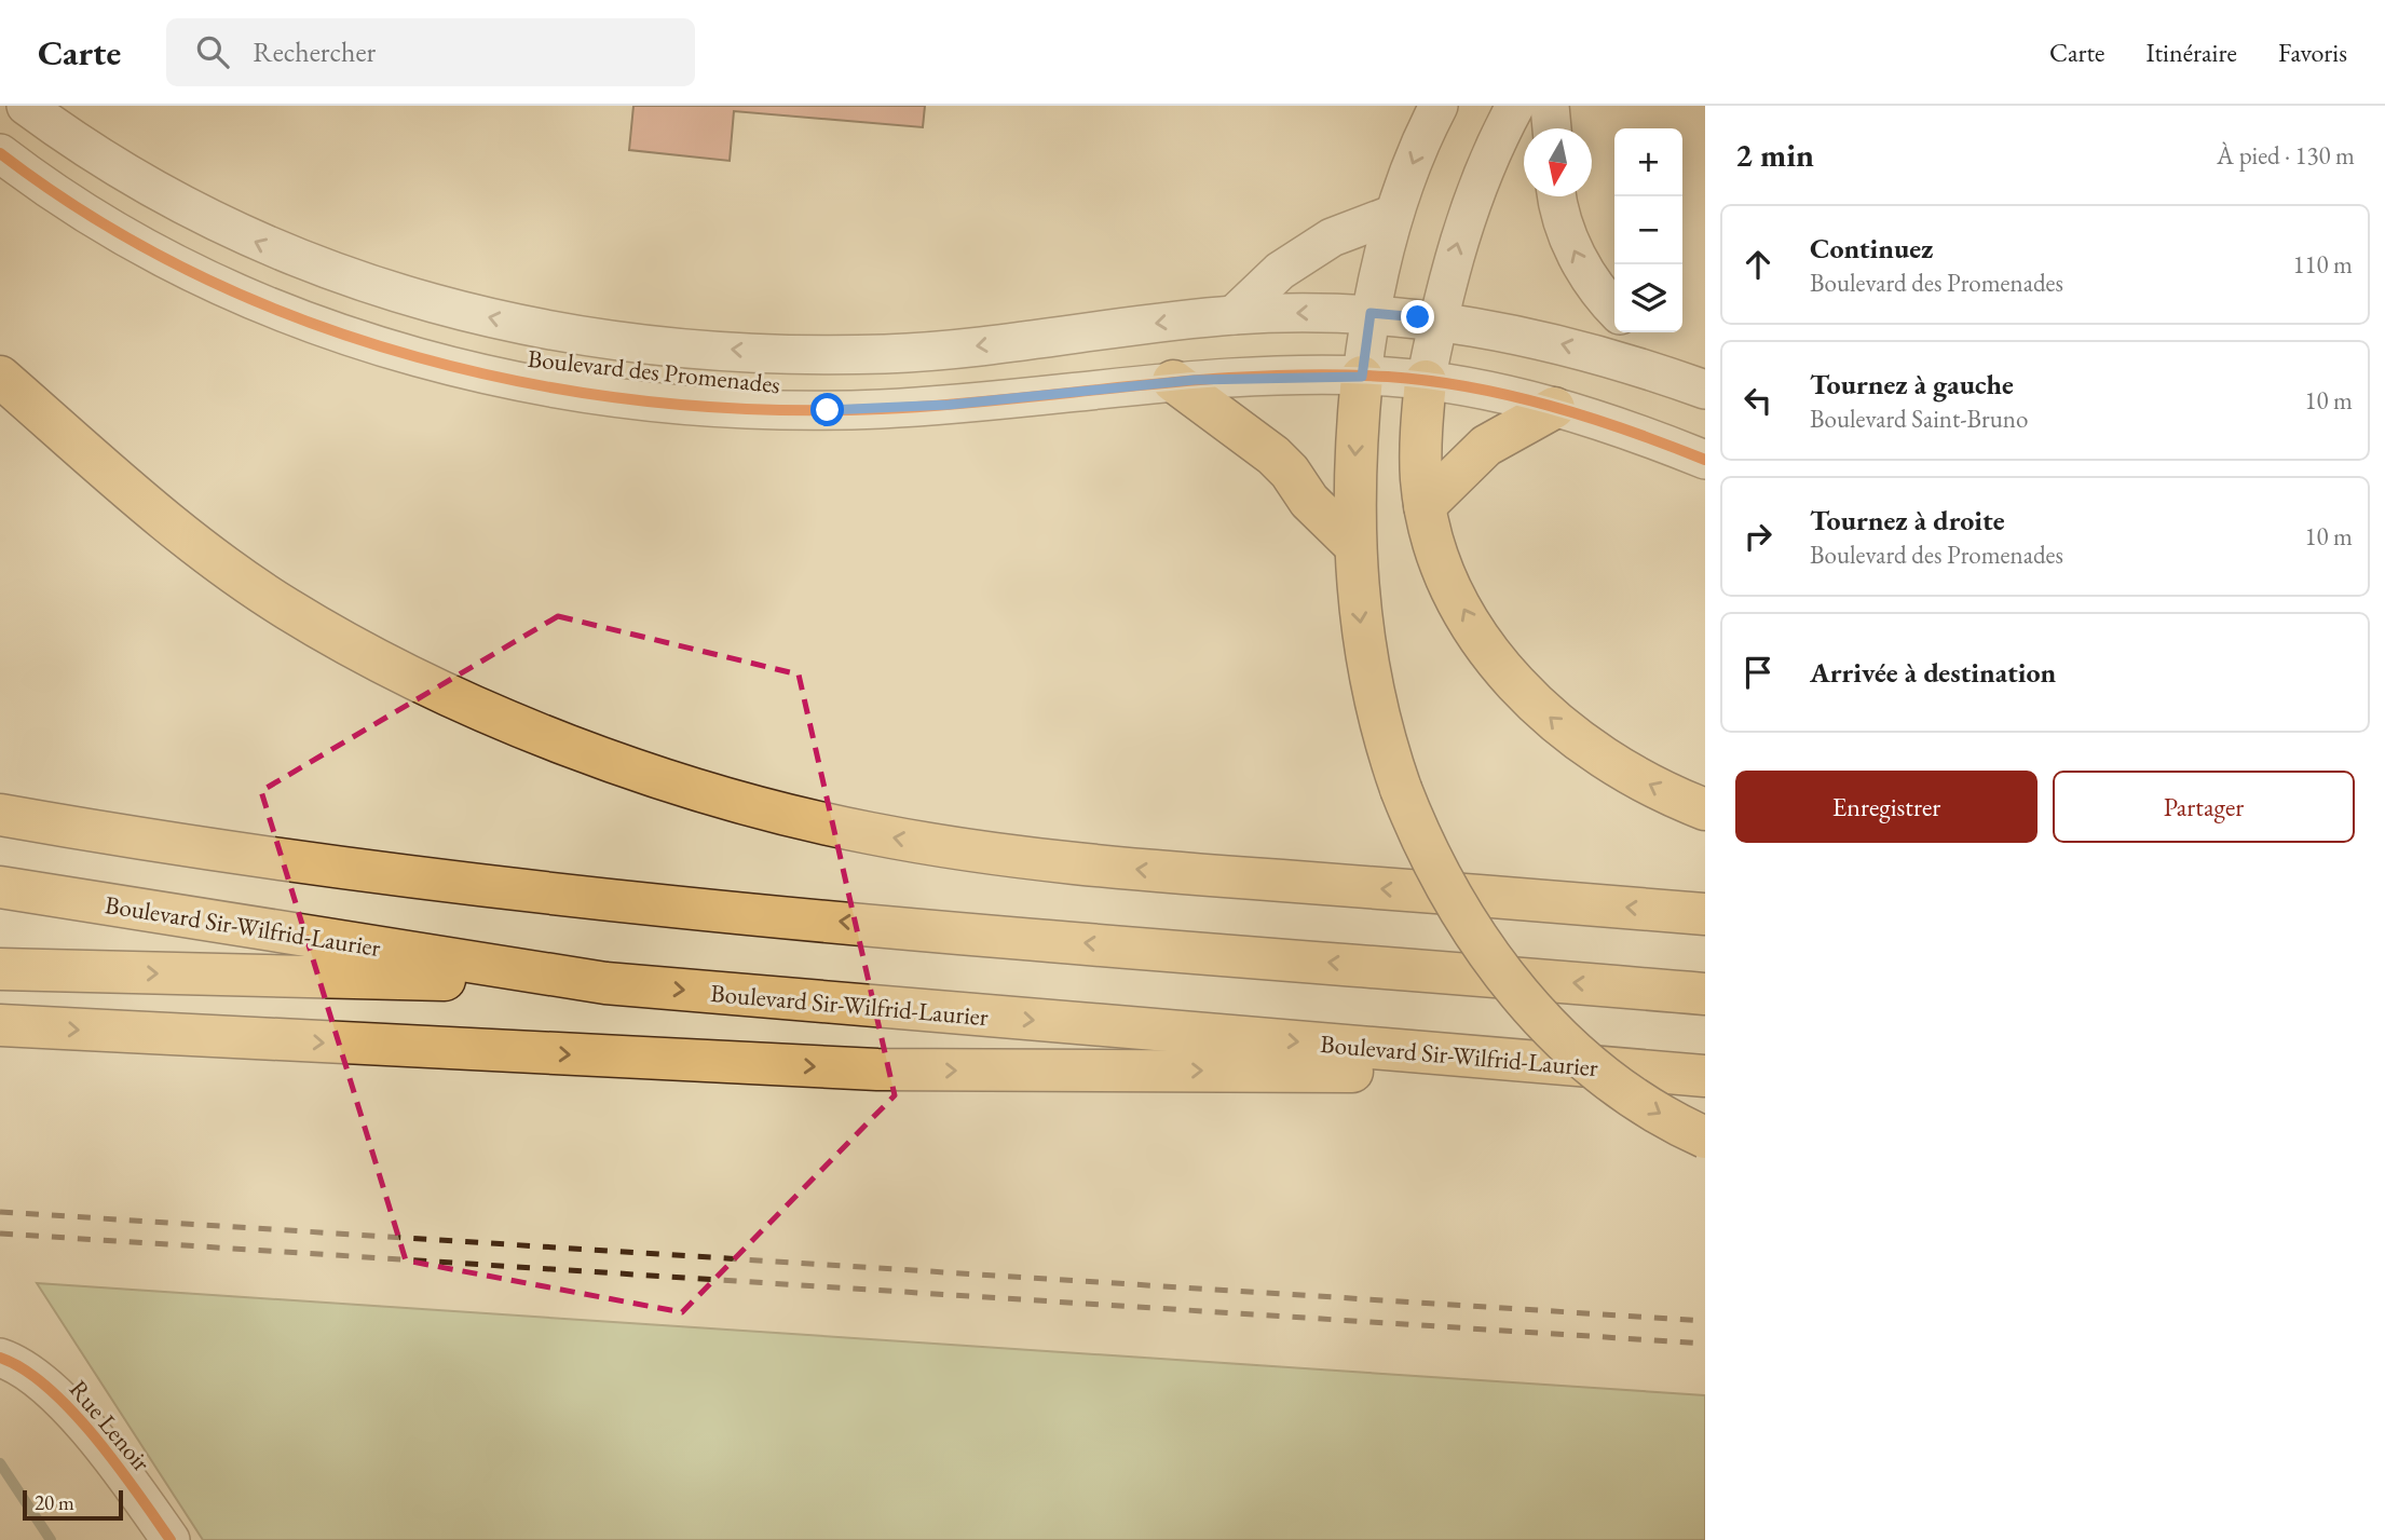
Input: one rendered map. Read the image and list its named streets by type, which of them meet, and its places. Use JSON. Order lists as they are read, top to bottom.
{
  "streets": {
    "highway": ["Boulevard Sir-Wilfrid-Laurier"],
    "street": ["Boulevard des Promenades", "Rue Lenoir"]
  },
  "scale_bar": "20 m",
  "north": "bottom",
  "page": {
    "header": "Carte",
    "search": "Rechercher",
    "nav": ["Carte", "Itinéraire", "Favoris"],
    "heading": ["2 min", "À pied · 130 m"],
    "map_buttons": ["+", "−"],
    "list": [
      ["Continuez", "Boulevard des Promenades", "110 m"],
      ["Tournez à gauche", "Boulevard Saint-Bruno", "10 m"],
      ["Tournez à droite", "Boulevard des Promenades", "10 m"],
      "Arrivée à destination"
    ],
    "buttons": ["Enregistrer", "Partager"],
    "scale": "20 m"
  }
}
